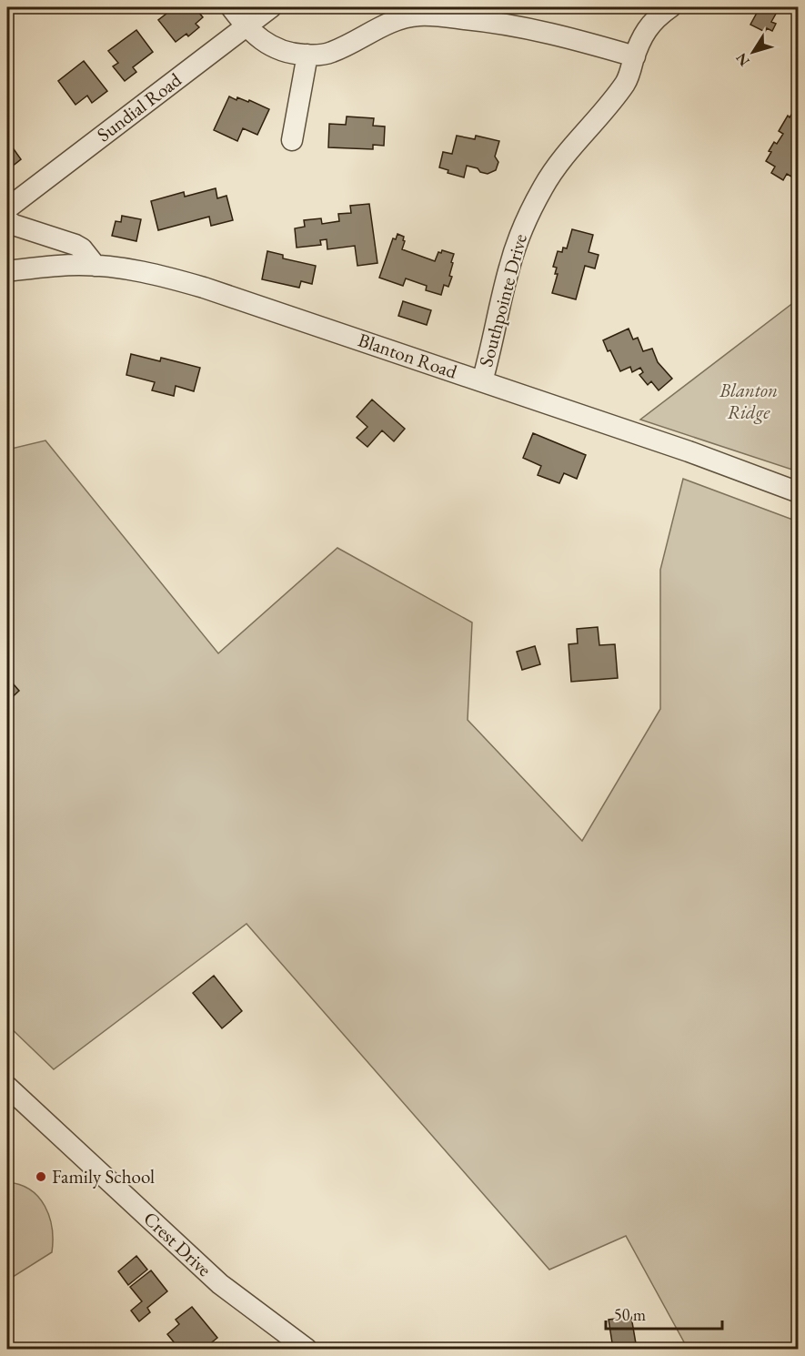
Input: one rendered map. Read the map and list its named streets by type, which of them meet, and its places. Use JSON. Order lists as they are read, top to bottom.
{
  "streets": {
    "street": [
      "Sundial Road",
      "Southpointe Drive",
      "Blanton Road",
      "Crest Drive"
    ]
  },
  "crossings": [
    ["Southpointe Drive", "Blanton Road"]
  ],
  "parks": ["Blanton Ridge"],
  "places": ["Family School"],
  "scale_bar": "50 m",
  "north": "bottom left"
}
